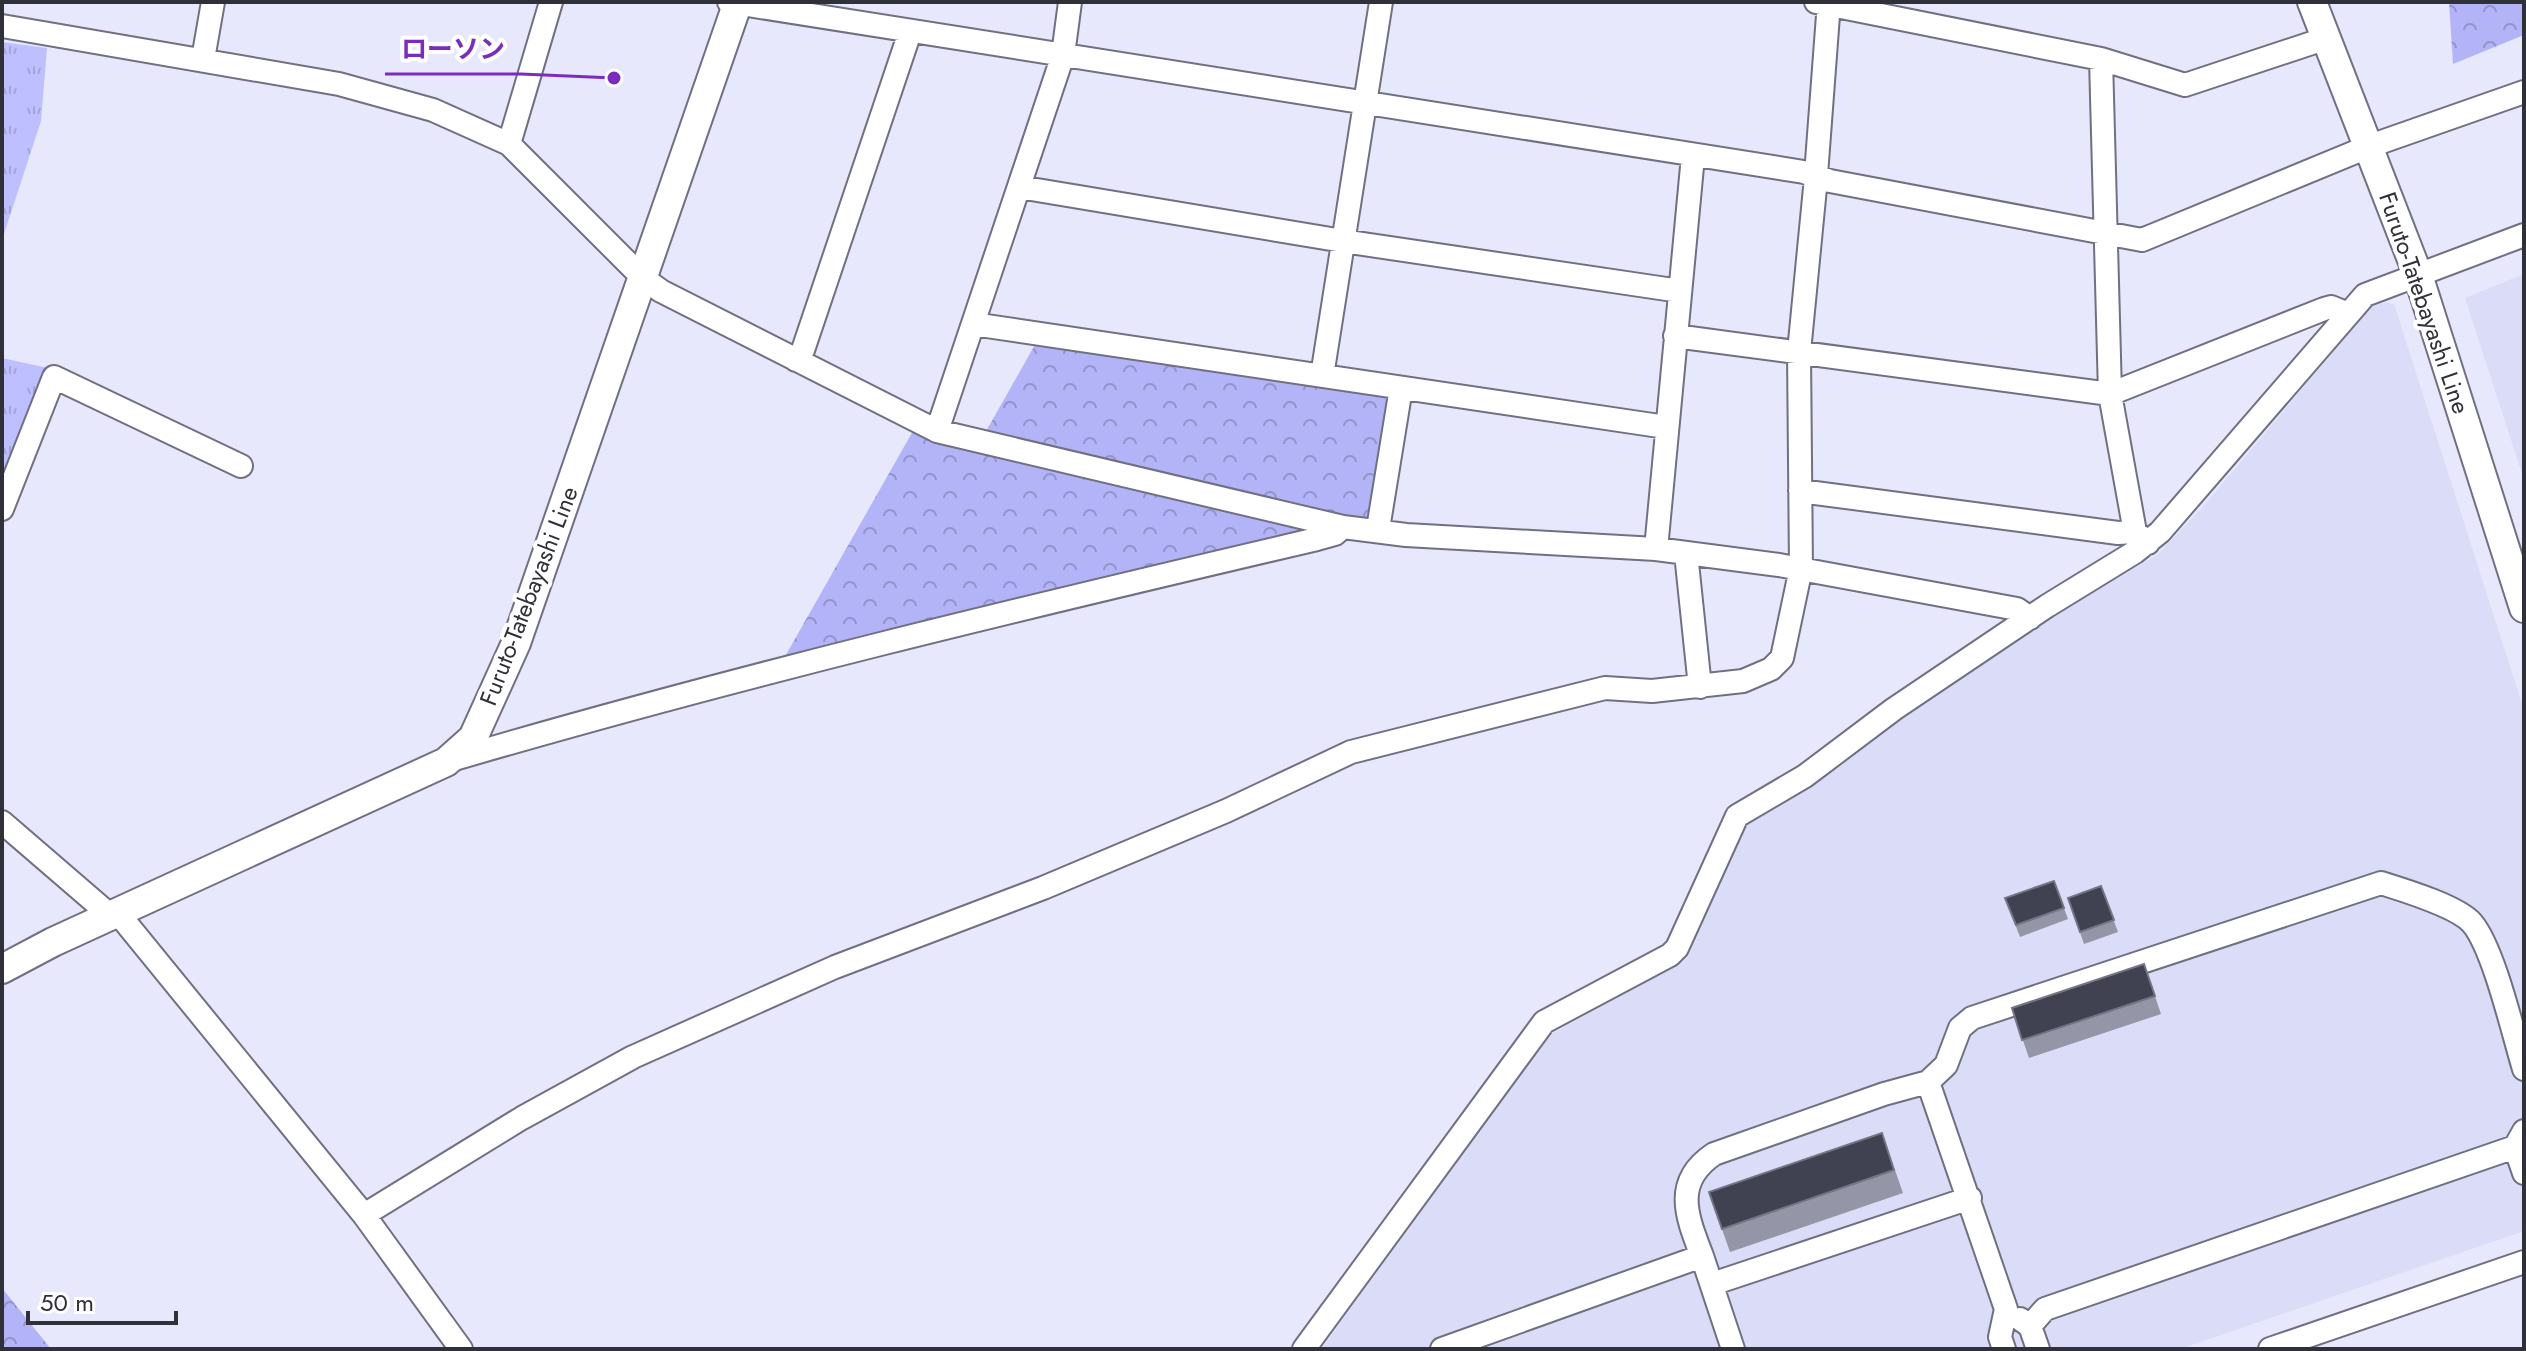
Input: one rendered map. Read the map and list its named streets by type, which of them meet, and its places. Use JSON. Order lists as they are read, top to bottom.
{
  "streets": {
    "main road": ["Furuto-Tatebayashi Line"]
  },
  "places": ["ローソン"],
  "scale_bar": "50 m"
}
